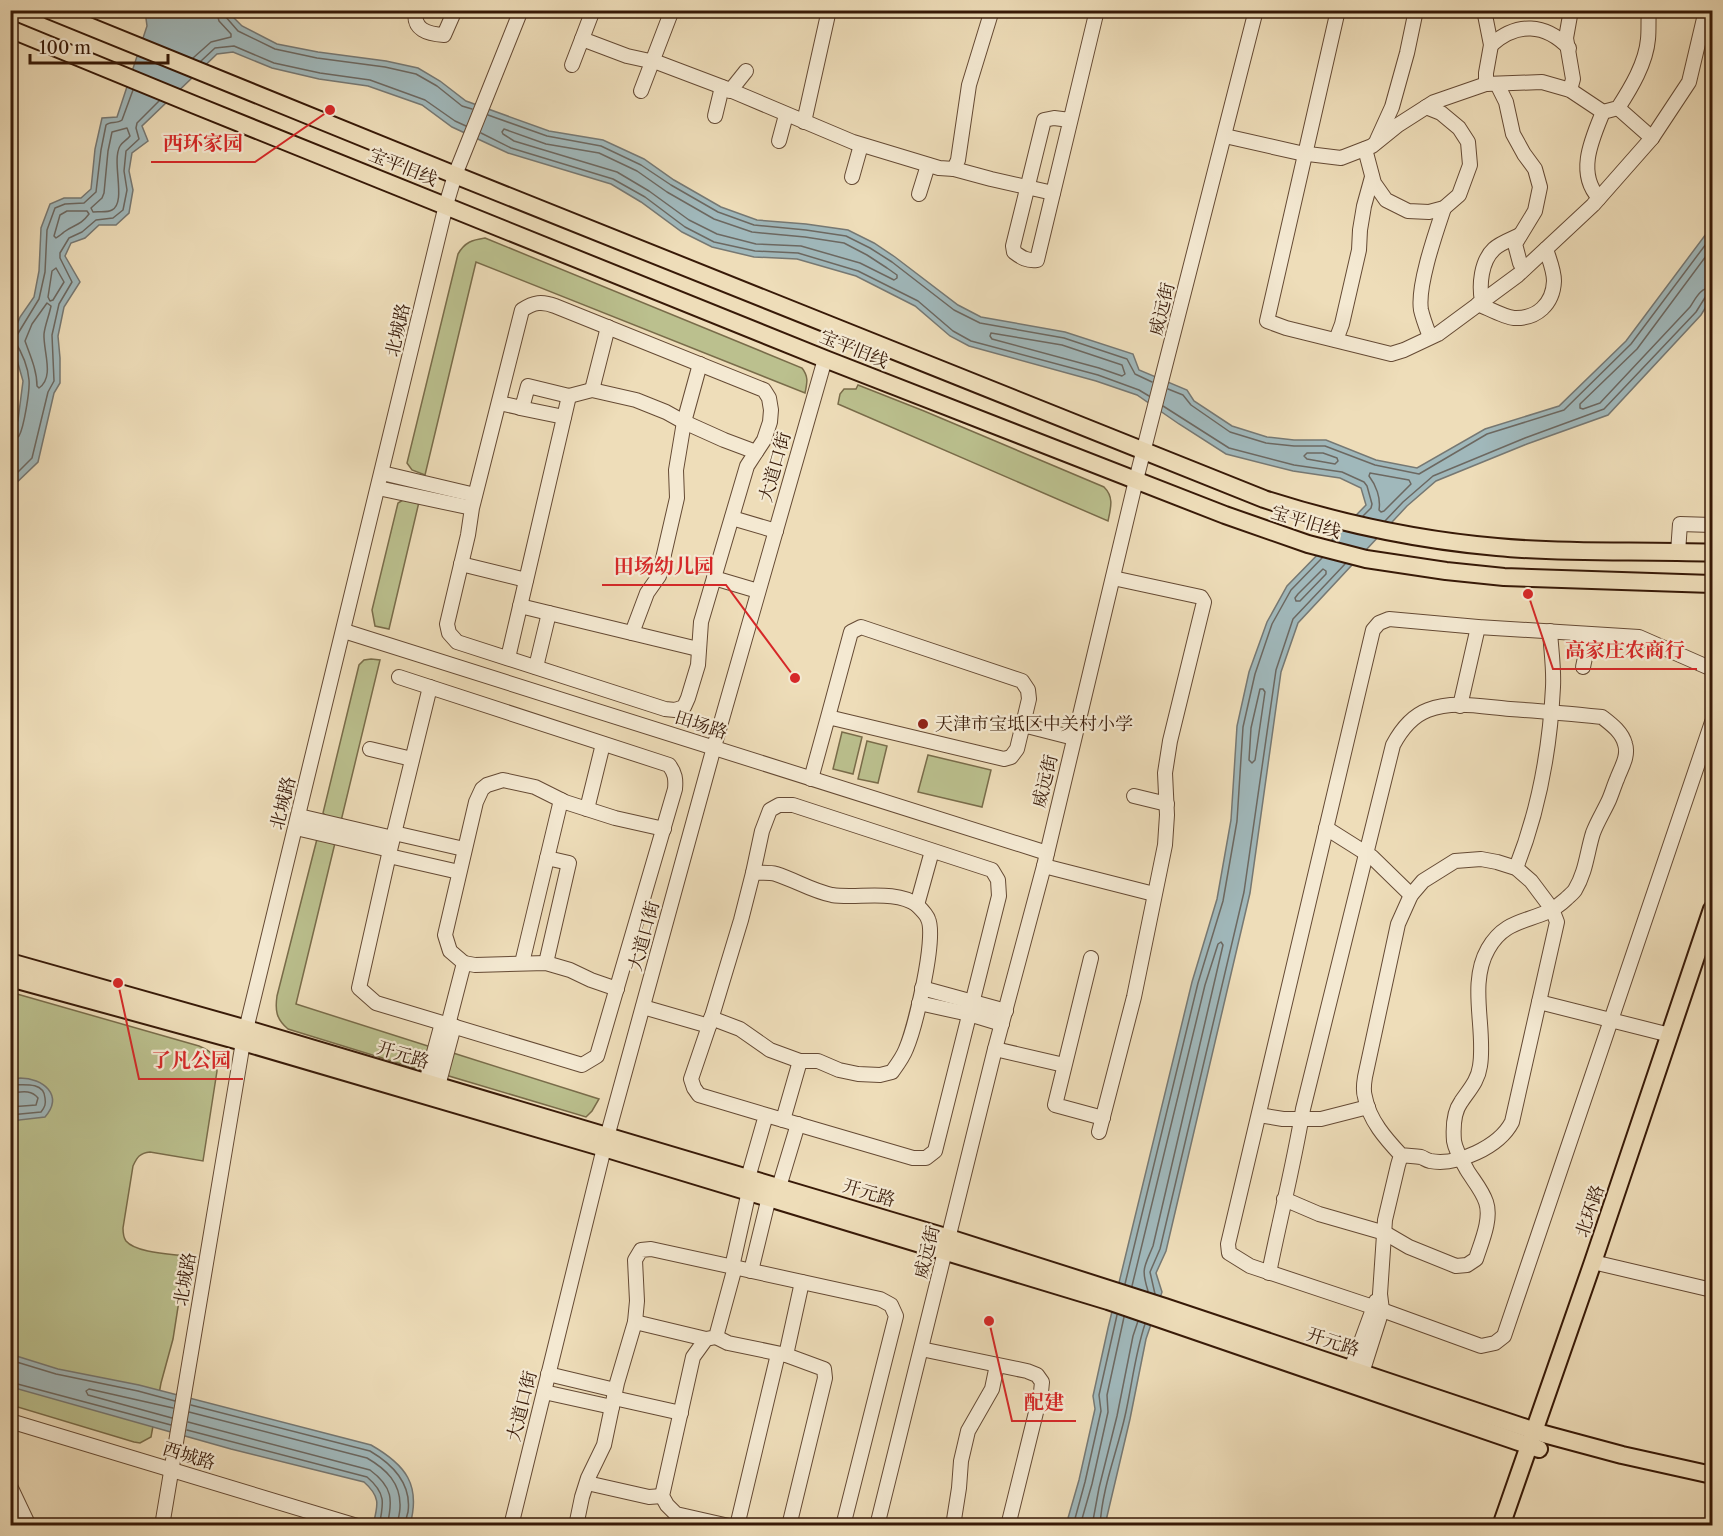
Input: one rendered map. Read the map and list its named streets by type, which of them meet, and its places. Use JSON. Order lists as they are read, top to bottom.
{
  "streets": {
    "main road": ["宝平旧线", "开元路", "北环路"],
    "street": [
      "威远街",
      "北城路",
      "大道口街",
      "田场路",
      "西城路"
    ]
  },
  "crossings": [
    ["宝平旧线", "威远街"],
    ["宝平旧线", "北城路"],
    ["宝平旧线", "大道口街"],
    ["威远街", "田场路"],
    ["威远街", "开元路"],
    ["北城路", "田场路"],
    ["北城路", "开元路"],
    ["北城路", "西城路"],
    ["大道口街", "田场路"],
    ["大道口街", "开元路"],
    ["开元路", "北环路"]
  ],
  "places": [
    "西环家园",
    "高家庄农商行",
    "田场幼儿园",
    "天津市宝坻区中关村小学",
    "了凡公园",
    "配建"
  ],
  "scale_bar": "100 m"
}
